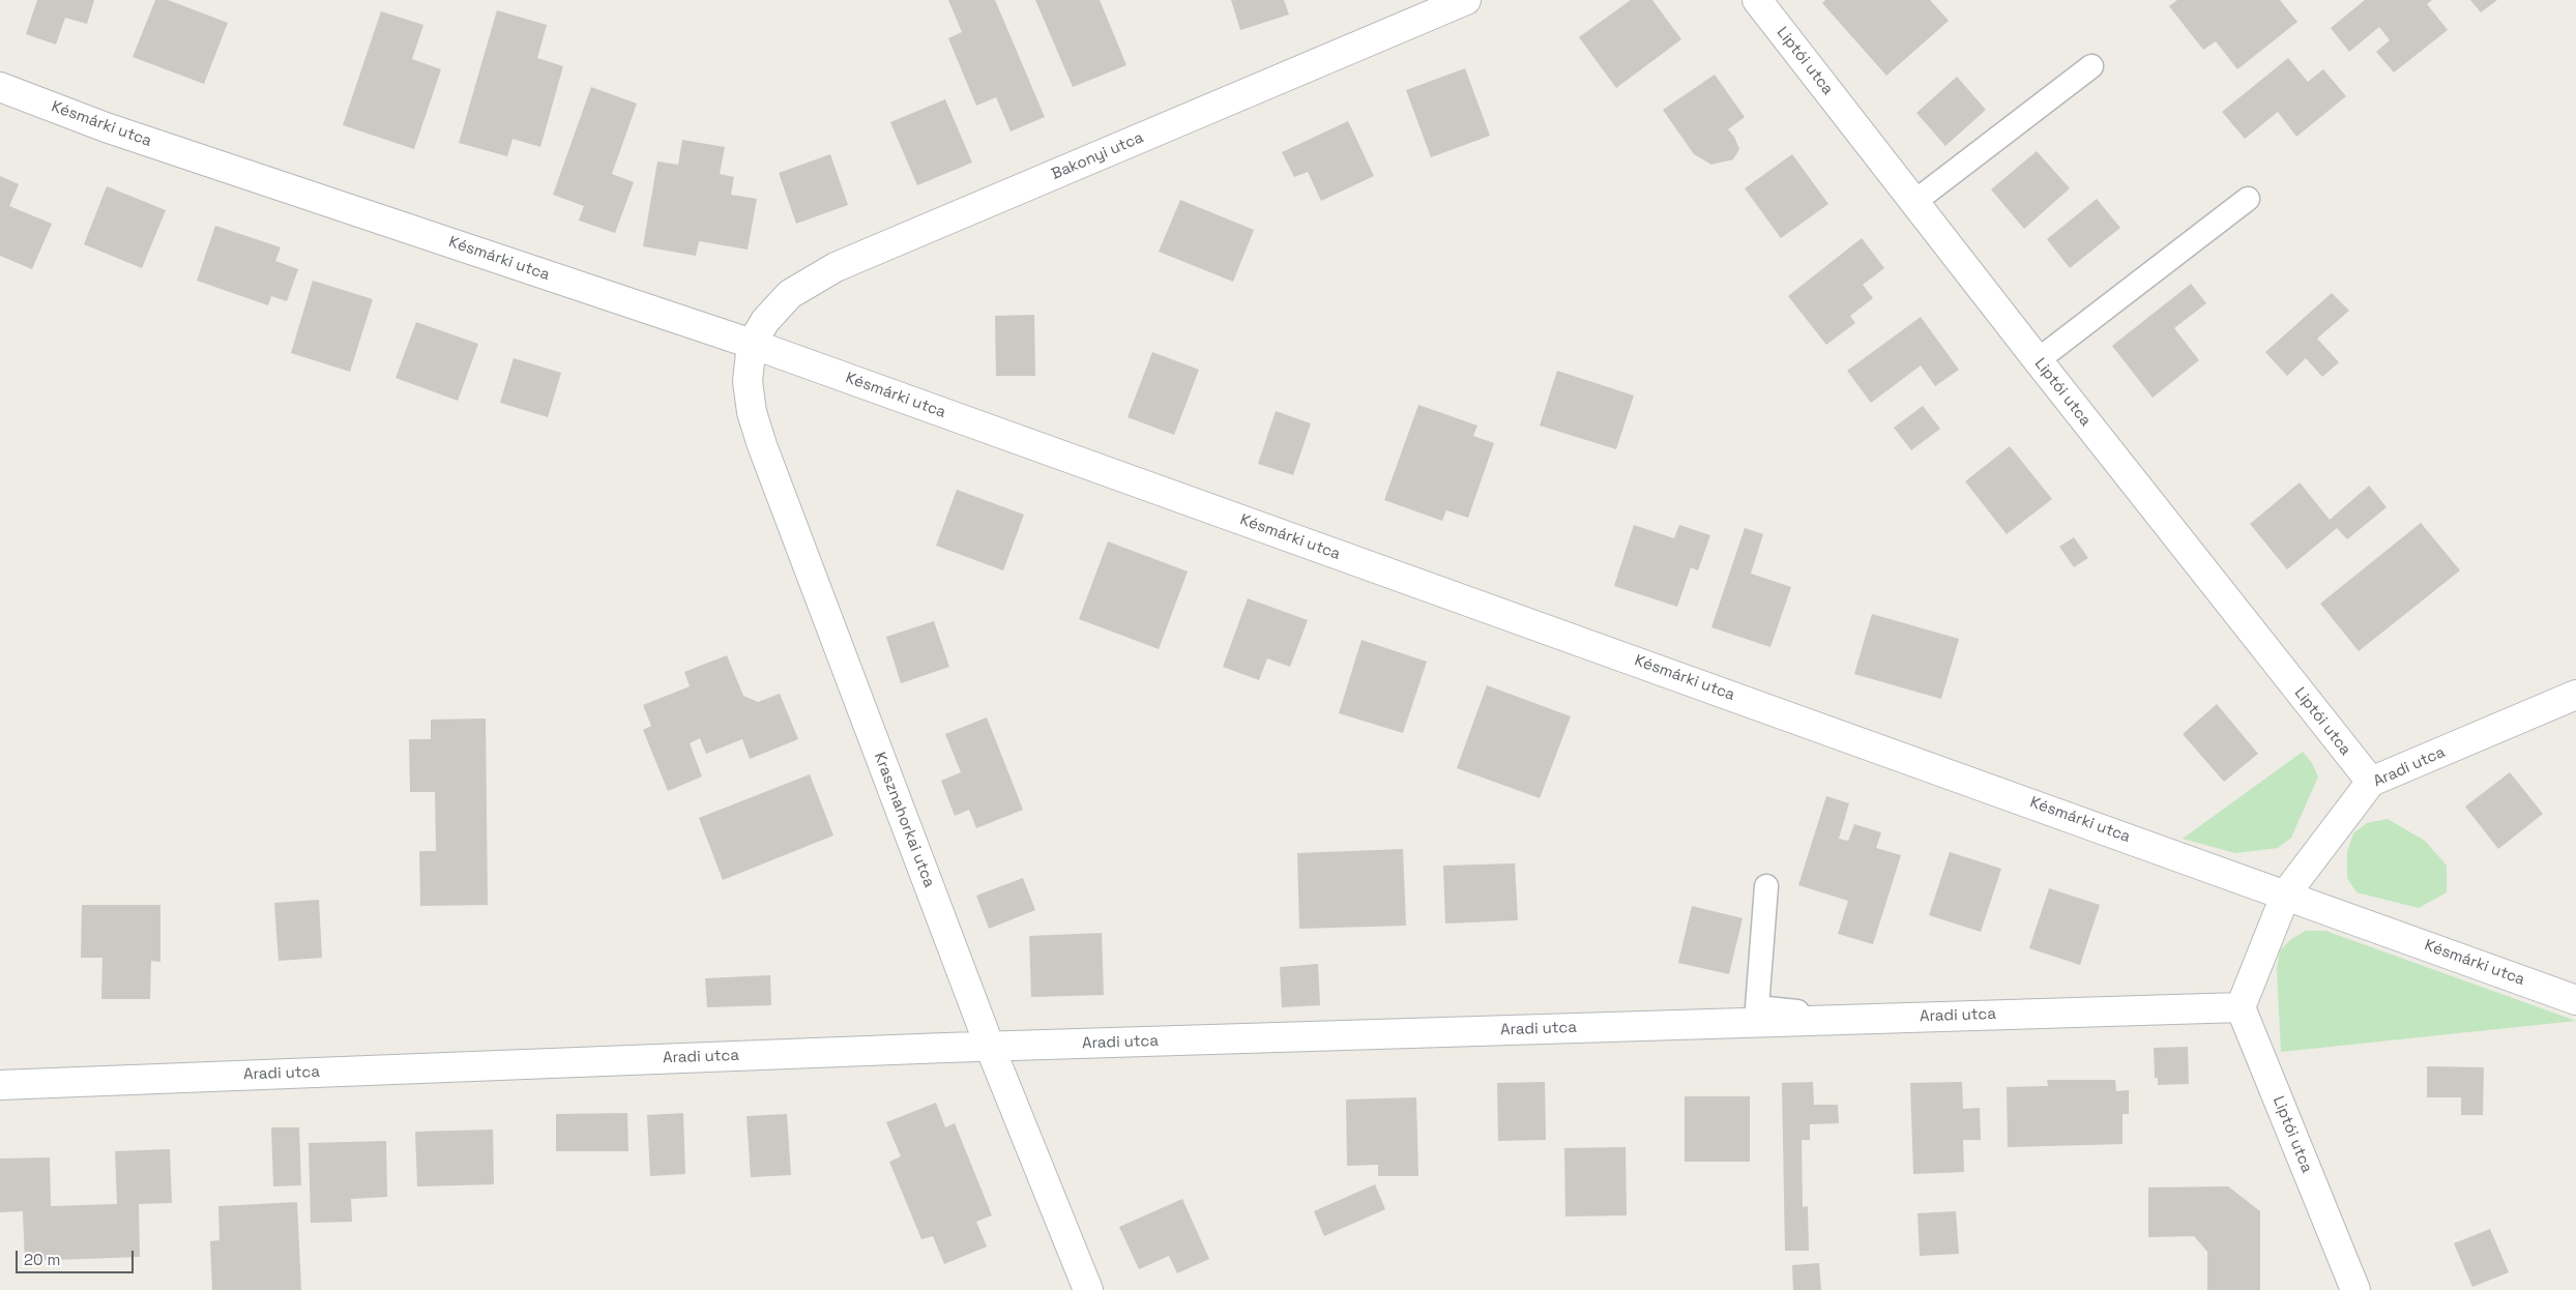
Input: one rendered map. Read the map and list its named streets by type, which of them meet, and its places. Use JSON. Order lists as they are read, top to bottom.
{
  "streets": {
    "street": [
      "Liptói utca",
      "Késmárki utca",
      "Bakonyi utca",
      "Aradi utca",
      "Krasznahorkai utca"
    ]
  },
  "crossings": [
    ["Liptói utca", "Aradi utca"],
    ["Késmárki utca", "Bakonyi utca"],
    ["Késmárki utca", "Aradi utca"],
    ["Késmárki utca", "Krasznahorkai utca"],
    ["Bakonyi utca", "Krasznahorkai utca"],
    ["Aradi utca", "Krasznahorkai utca"]
  ],
  "scale_bar": "20 m"
}
